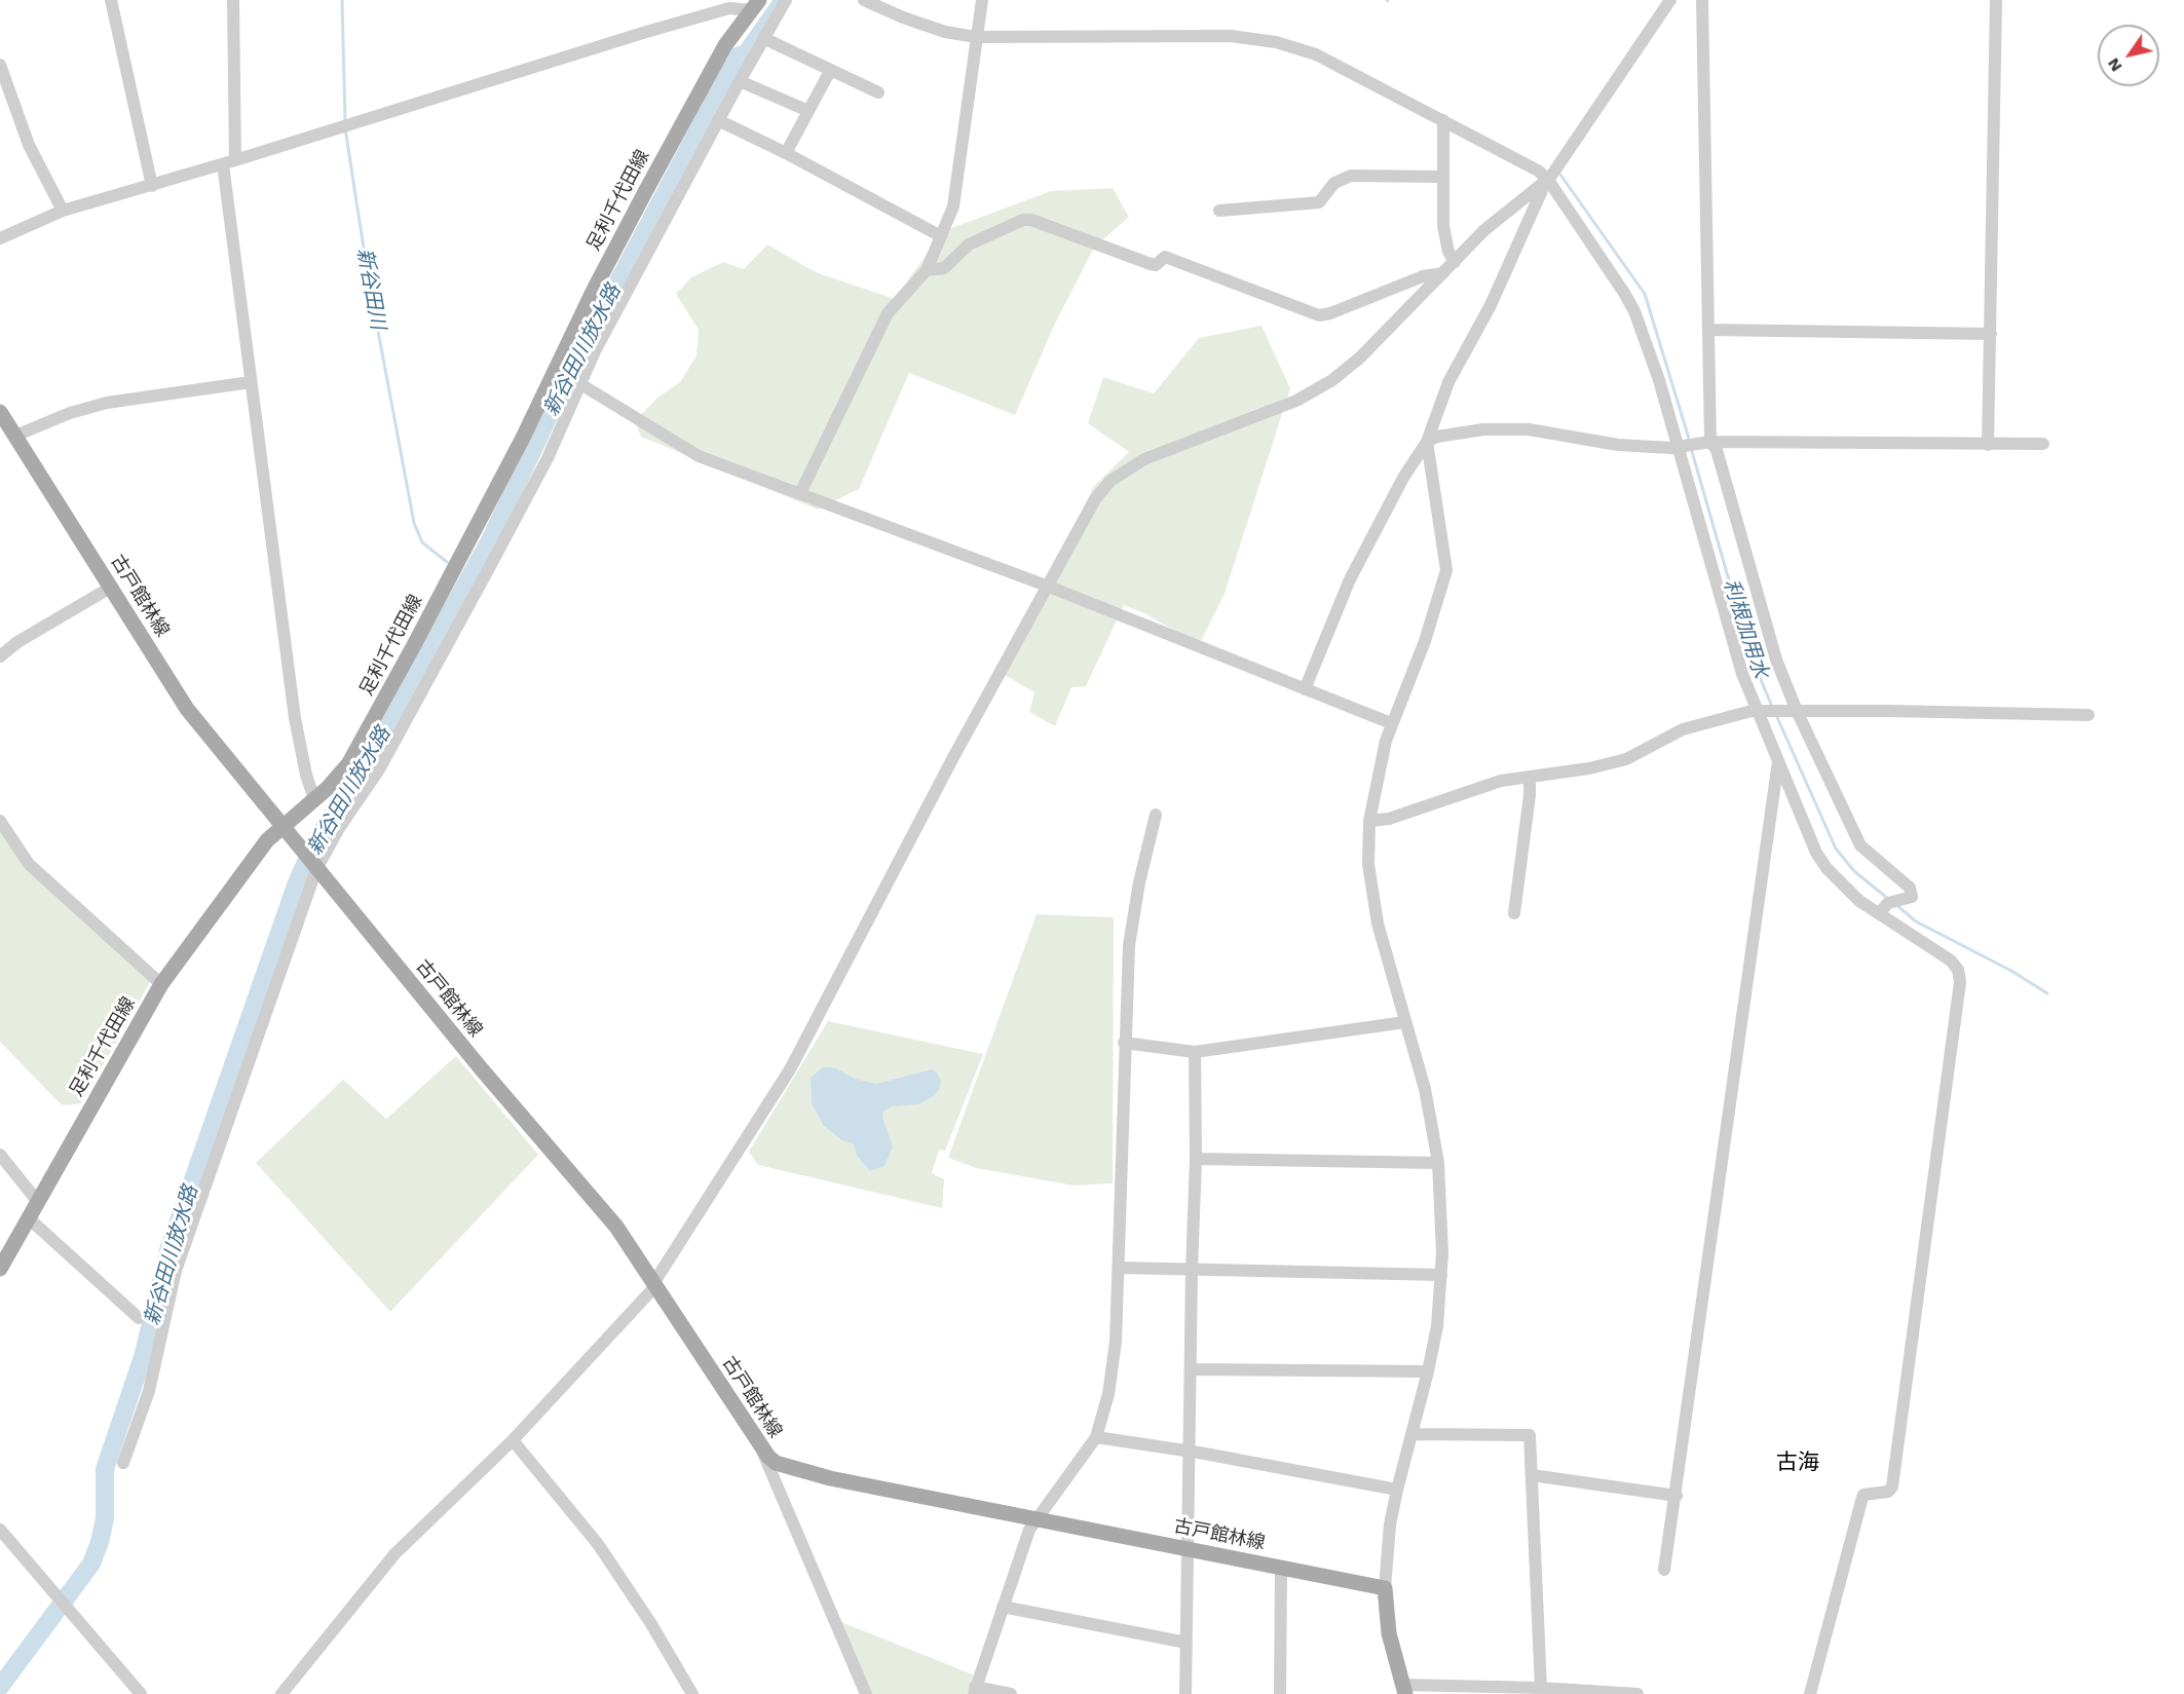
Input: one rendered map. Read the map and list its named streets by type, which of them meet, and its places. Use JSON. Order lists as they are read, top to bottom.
{
  "streets": {
    "main road": ["足利千代田線", "古戸館林線"]
  },
  "crossings": [
    ["足利千代田線", "古戸館林線"]
  ],
  "districts": ["古海"],
  "water": ["新谷田川", "新谷田川放水路", "利根加用水"],
  "north": "bottom left"
}
